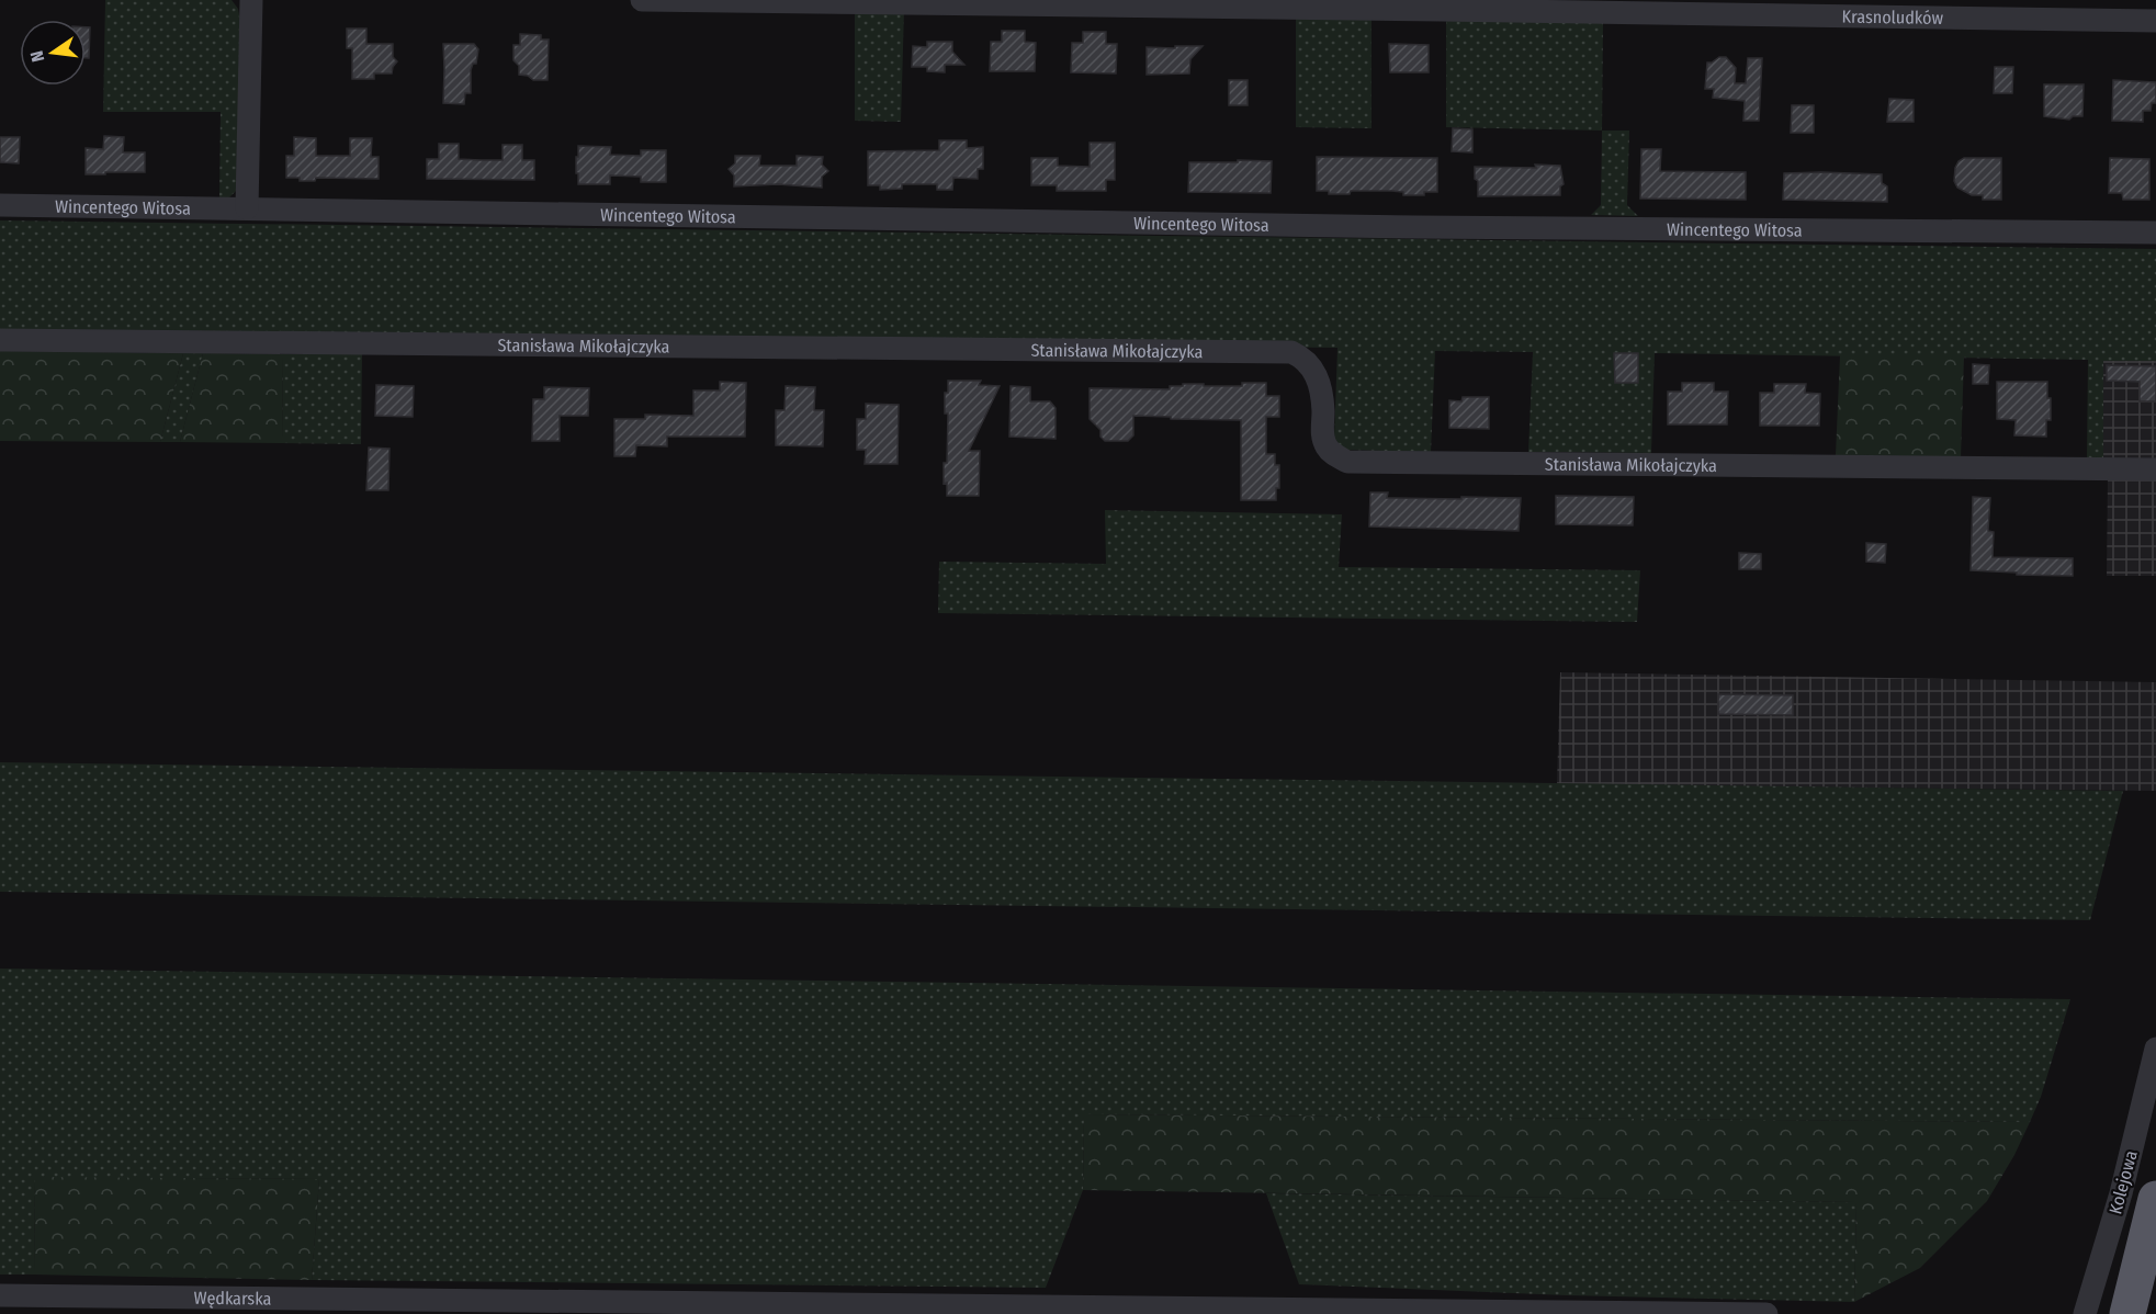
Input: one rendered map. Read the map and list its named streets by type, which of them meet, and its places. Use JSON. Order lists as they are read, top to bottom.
{
  "streets": {
    "highway": ["Kolejowa"],
    "street": [
      "Krasnoludków",
      "Wincentego Witosa",
      "Stanisława Mikołajczyka",
      "Wędkarska"
    ]
  },
  "north": "left"
}
